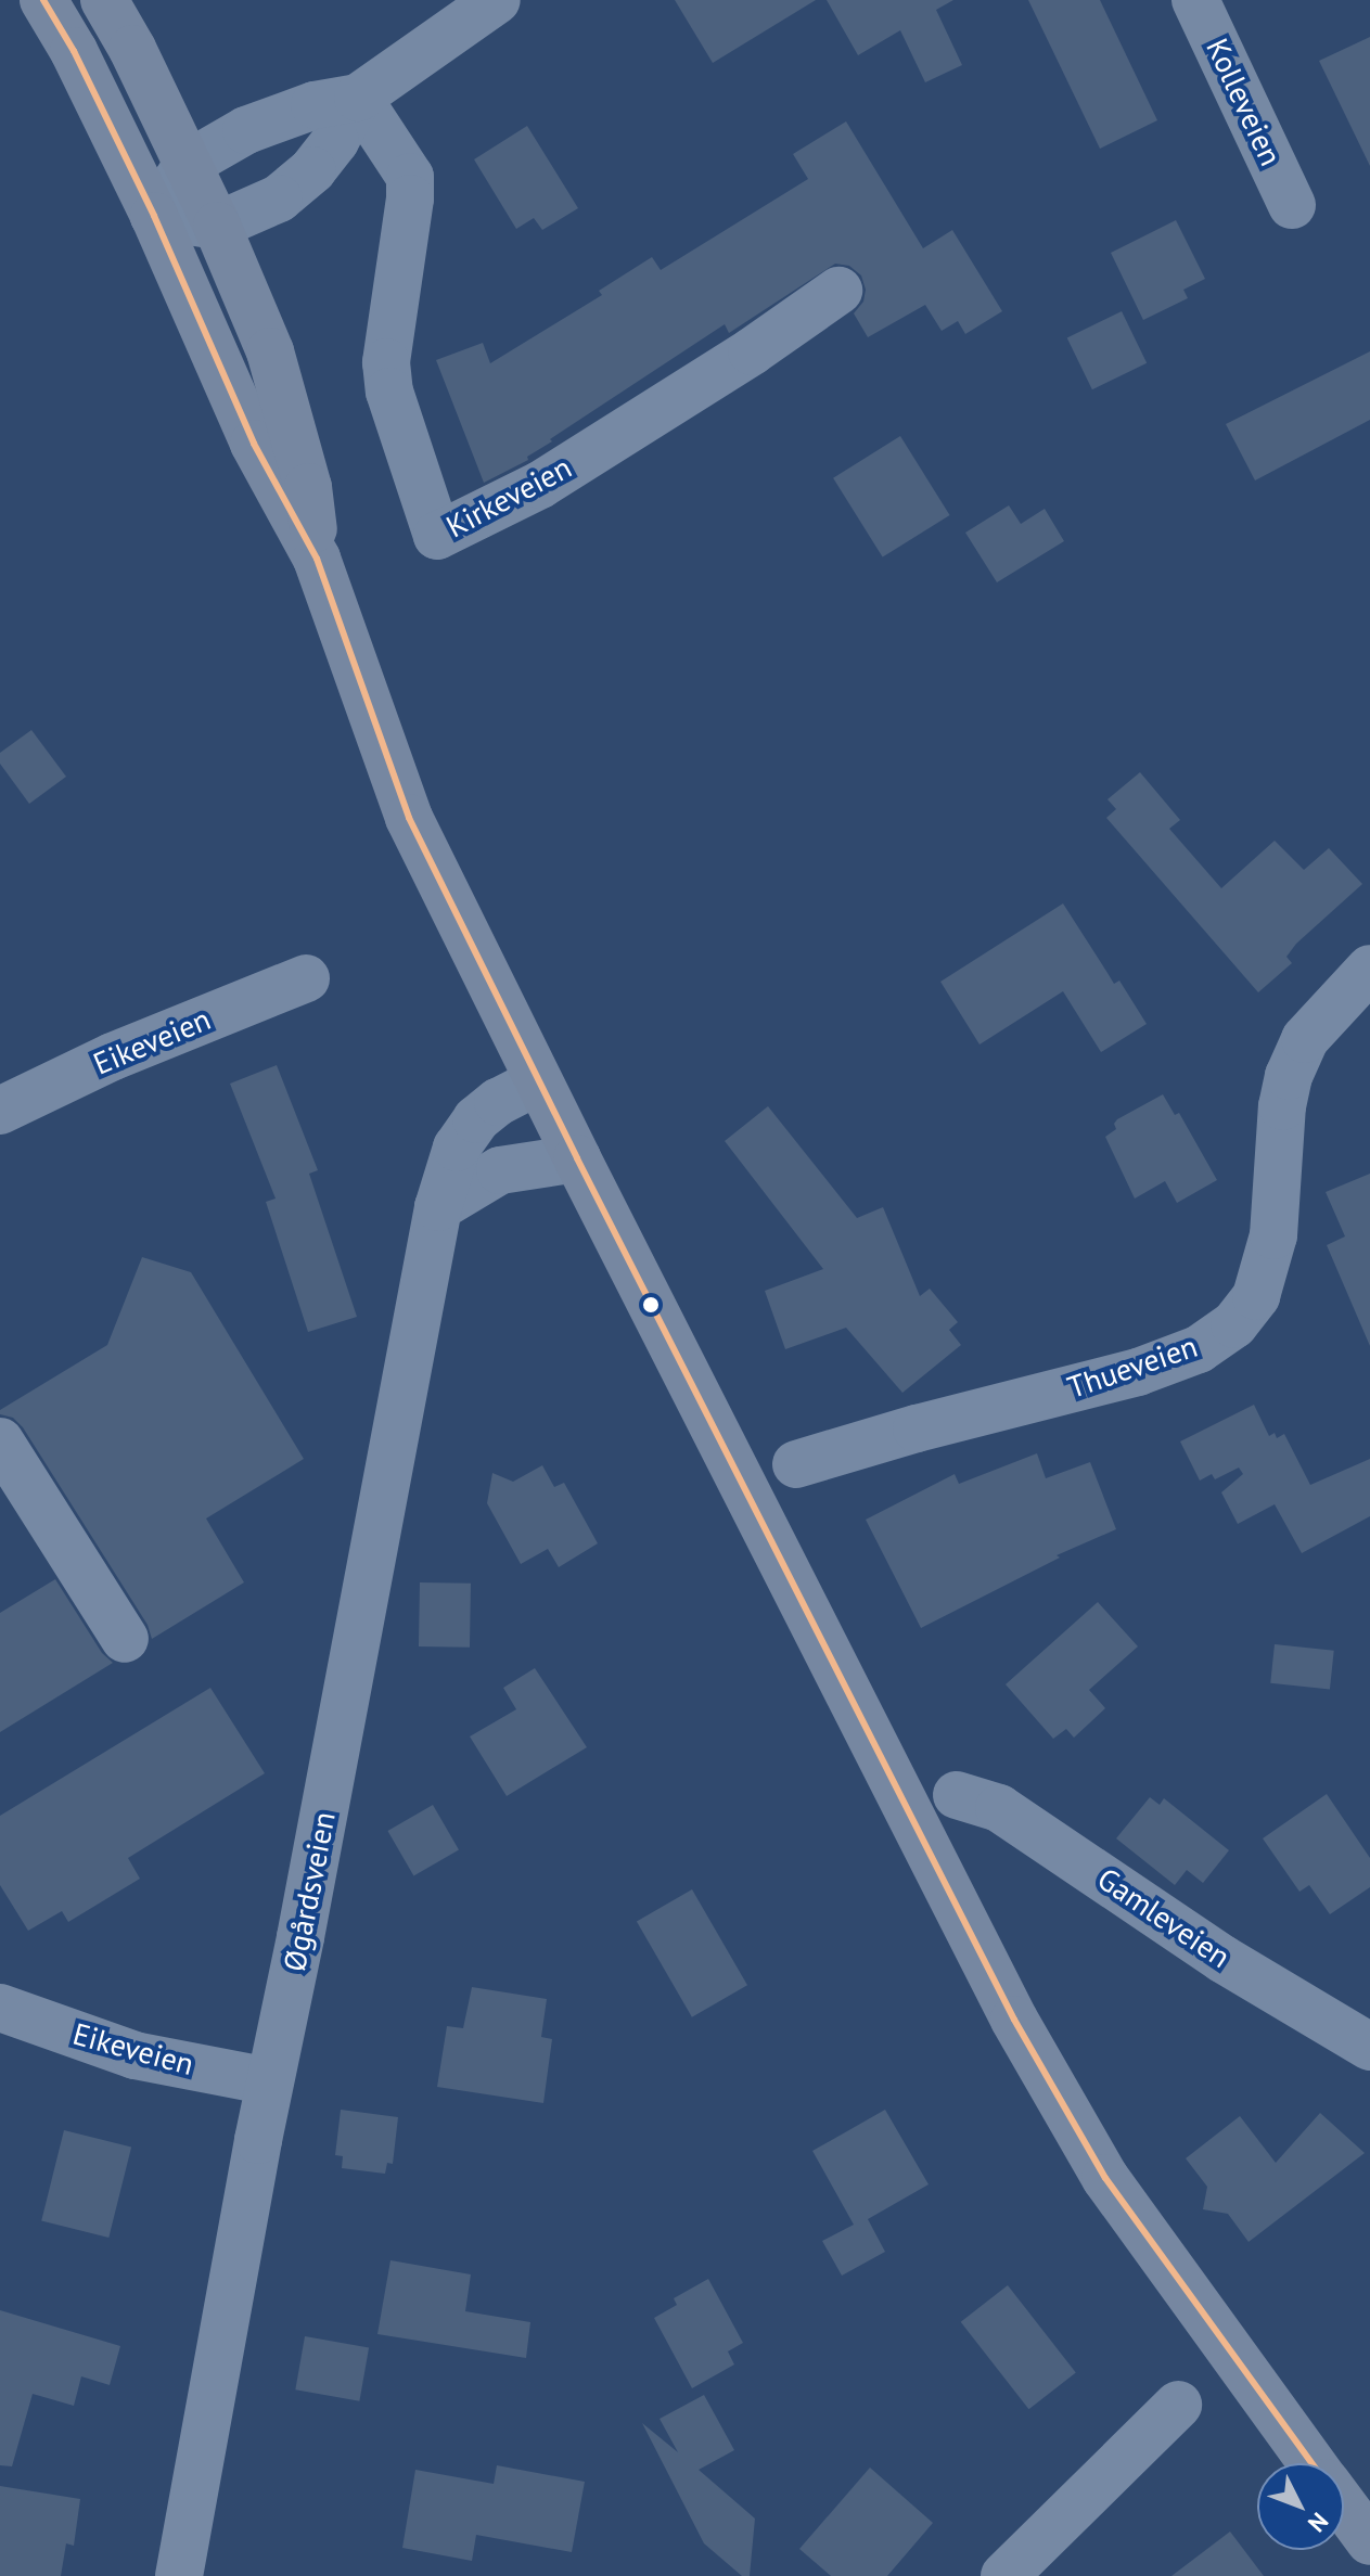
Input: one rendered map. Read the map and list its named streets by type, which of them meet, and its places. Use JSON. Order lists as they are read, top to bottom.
{
  "streets": {
    "street": [
      "Kolleveien",
      "Kirkeveien",
      "Eikeveien",
      "Thueveien",
      "Øgårdsveien",
      "Gamleveien"
    ]
  },
  "crossings": [
    ["Eikeveien", "Øgårdsveien"]
  ],
  "north": "bottom right"
}
